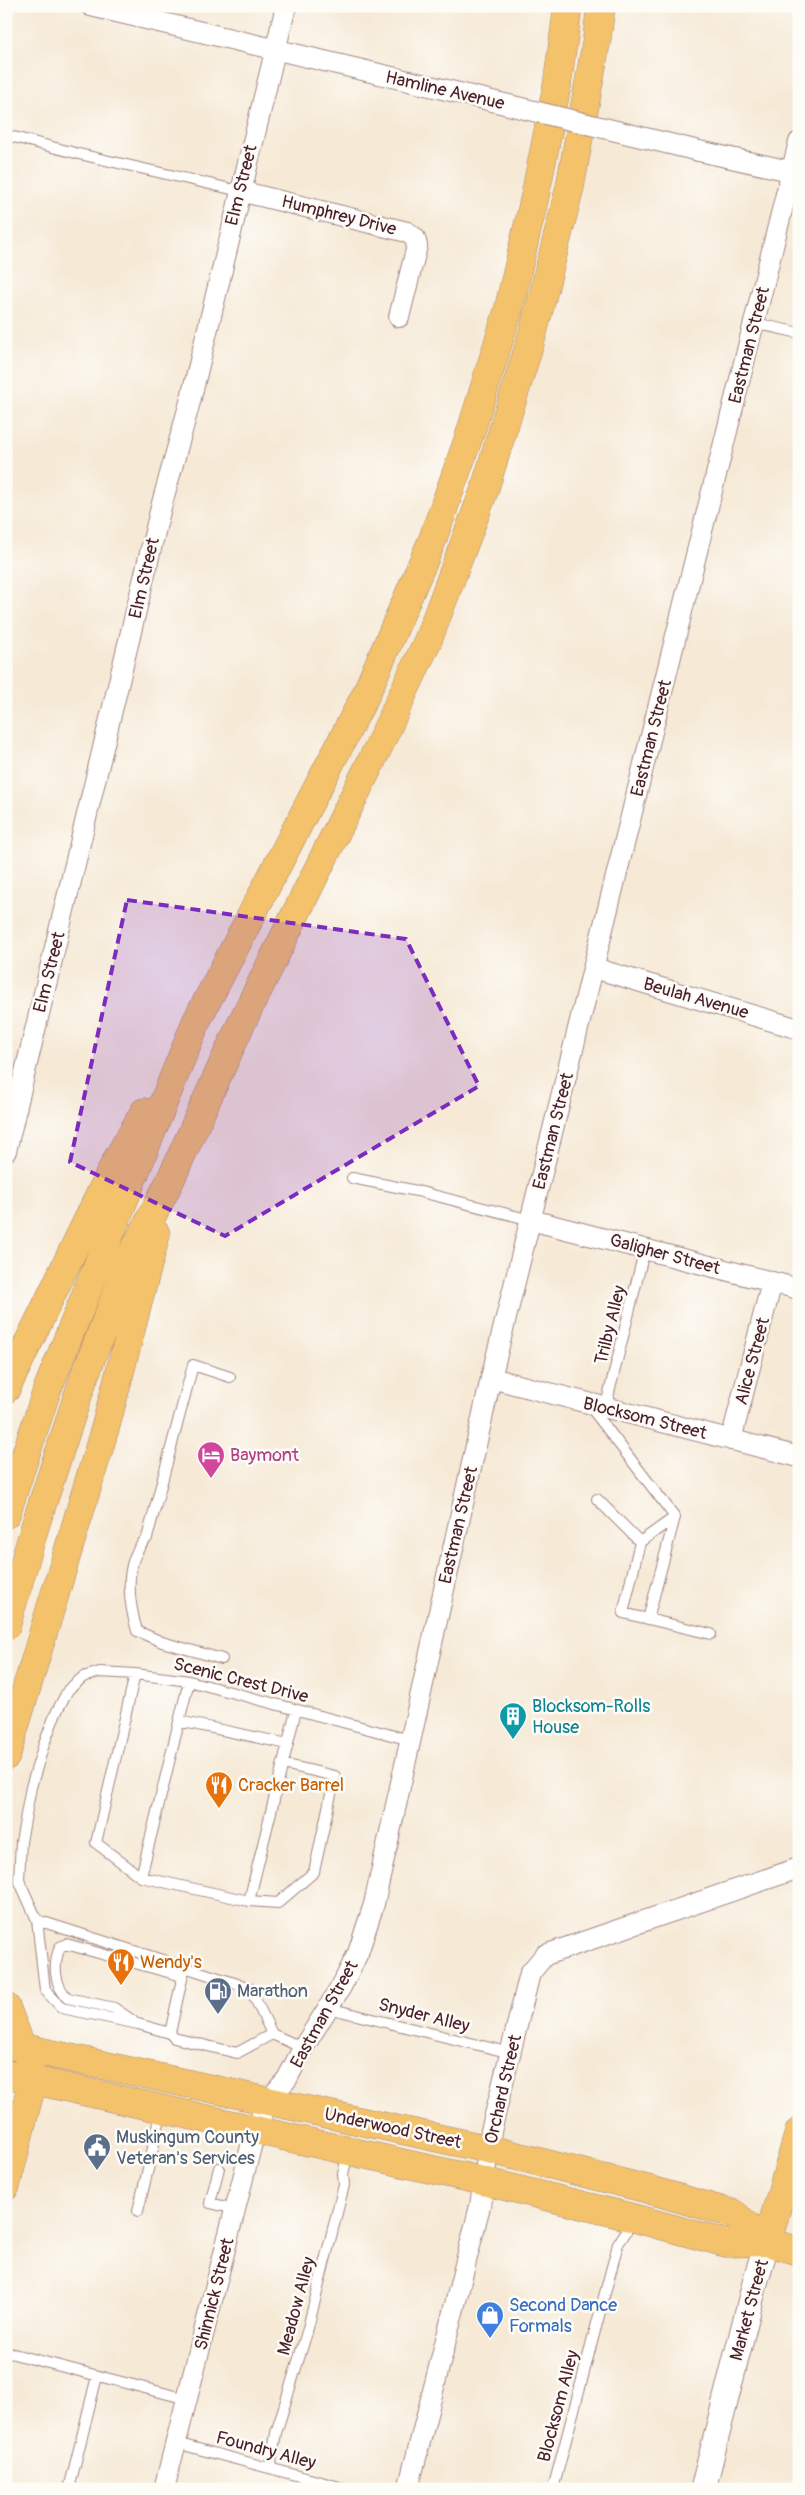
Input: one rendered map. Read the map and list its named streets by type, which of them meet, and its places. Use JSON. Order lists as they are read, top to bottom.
{
  "streets": {
    "main road": ["Underwood Street", "Market Street"],
    "street": [
      "Hamline Avenue",
      "Elm Street",
      "Humphrey Drive",
      "Eastman Street",
      "Beulah Avenue",
      "Galigher Street",
      "Alice Street",
      "Blocksom Street",
      "Orchard Street",
      "Shinnick Street"
    ],
    "lane": [
      "Trilby Alley",
      "Scenic Crest Drive",
      "Snyder Alley",
      "Meadow Alley",
      "Blocksom Alley",
      "Foundry Alley"
    ]
  },
  "crossings": [
    ["Hamline Avenue", "Elm Street"],
    ["Hamline Avenue", "Eastman Street"],
    ["Elm Street", "Humphrey Drive"],
    ["Eastman Street", "Beulah Avenue"],
    ["Eastman Street", "Galigher Street"],
    ["Eastman Street", "Blocksom Street"],
    ["Eastman Street", "Scenic Crest Drive"],
    ["Eastman Street", "Snyder Alley"],
    ["Eastman Street", "Underwood Street"],
    ["Eastman Street", "Shinnick Street"],
    ["Galigher Street", "Trilby Alley"],
    ["Galigher Street", "Alice Street"],
    ["Trilby Alley", "Blocksom Street"],
    ["Alice Street", "Blocksom Street"],
    ["Snyder Alley", "Orchard Street"],
    ["Orchard Street", "Underwood Street"],
    ["Underwood Street", "Shinnick Street"],
    ["Underwood Street", "Meadow Alley"],
    ["Underwood Street", "Market Street"],
    ["Underwood Street", "Blocksom Alley"],
    ["Shinnick Street", "Foundry Alley"],
    ["Meadow Alley", "Foundry Alley"]
  ],
  "places": {
    "hotel": ["Baymont"],
    "building": ["Blocksom-Rolls House"],
    "restaurant": ["Cracker Barrel", "Wendy's"],
    "fuel station": ["Marathon"],
    "public building": ["Muskingum County Veteran's Services"],
    "shop": ["Second Dance Formals"]
  }
}
